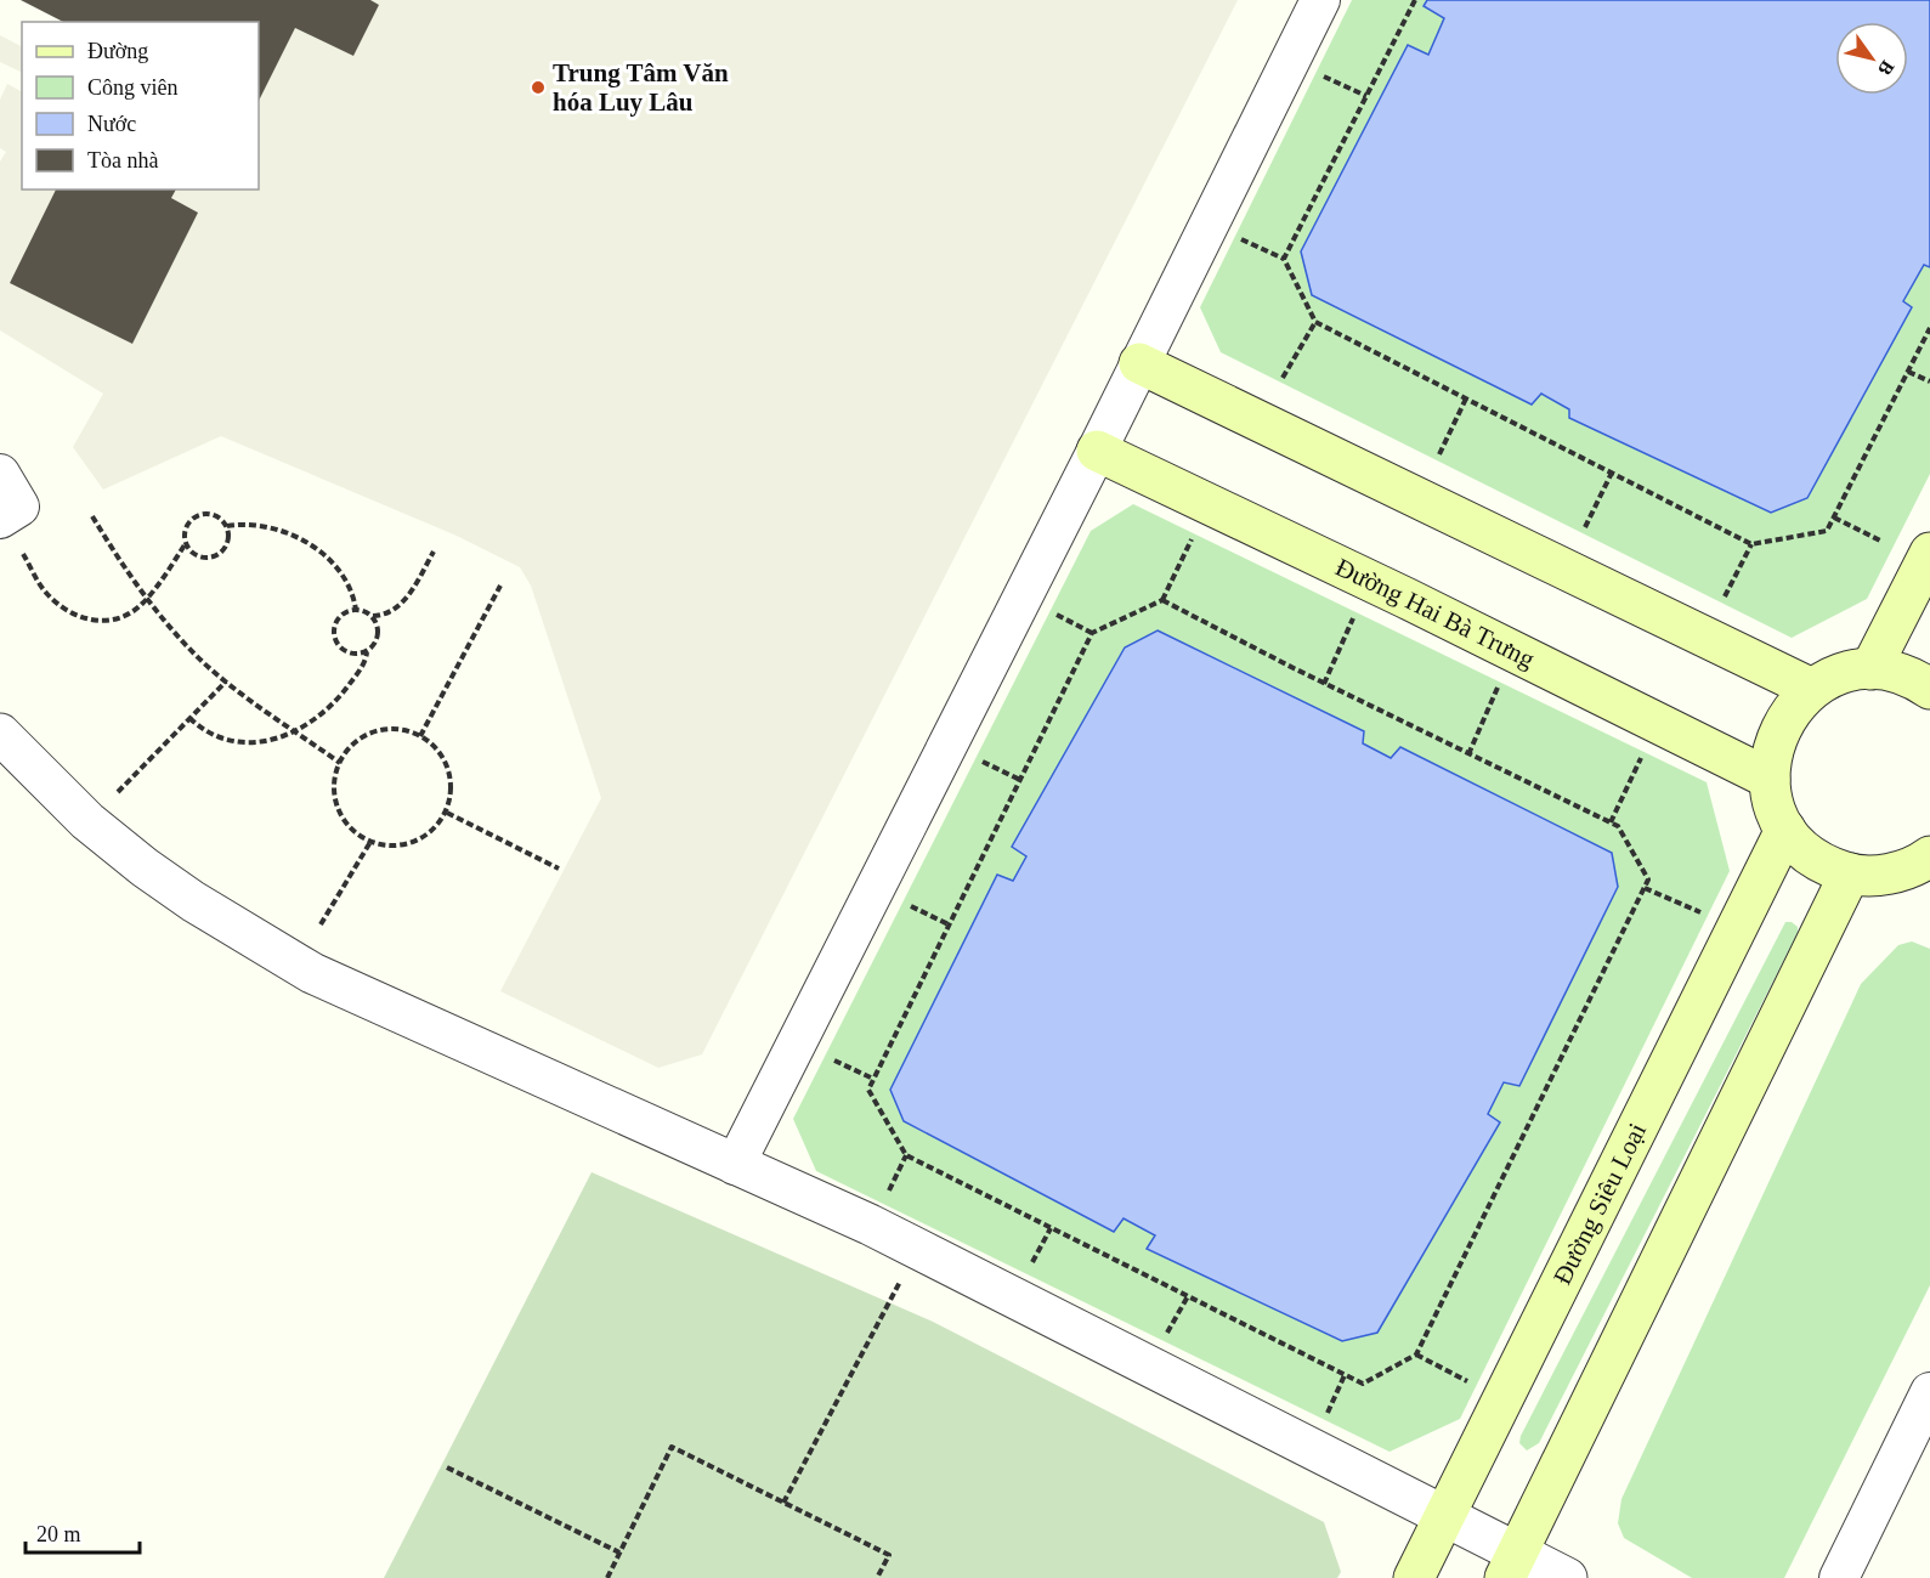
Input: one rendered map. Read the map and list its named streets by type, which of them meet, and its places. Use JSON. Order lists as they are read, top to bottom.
{
  "streets": {
    "main road": ["Đường Hai Bà Trưng", "Đường Siêu Loại"]
  },
  "places": ["Trung Tâm Văn hóa Luy Lâu"],
  "legend": [
    "Đường",
    "Công viên",
    "Nước",
    "Tòa nhà"
  ],
  "scale_bar": "20 m",
  "north": "bottom right"
}
